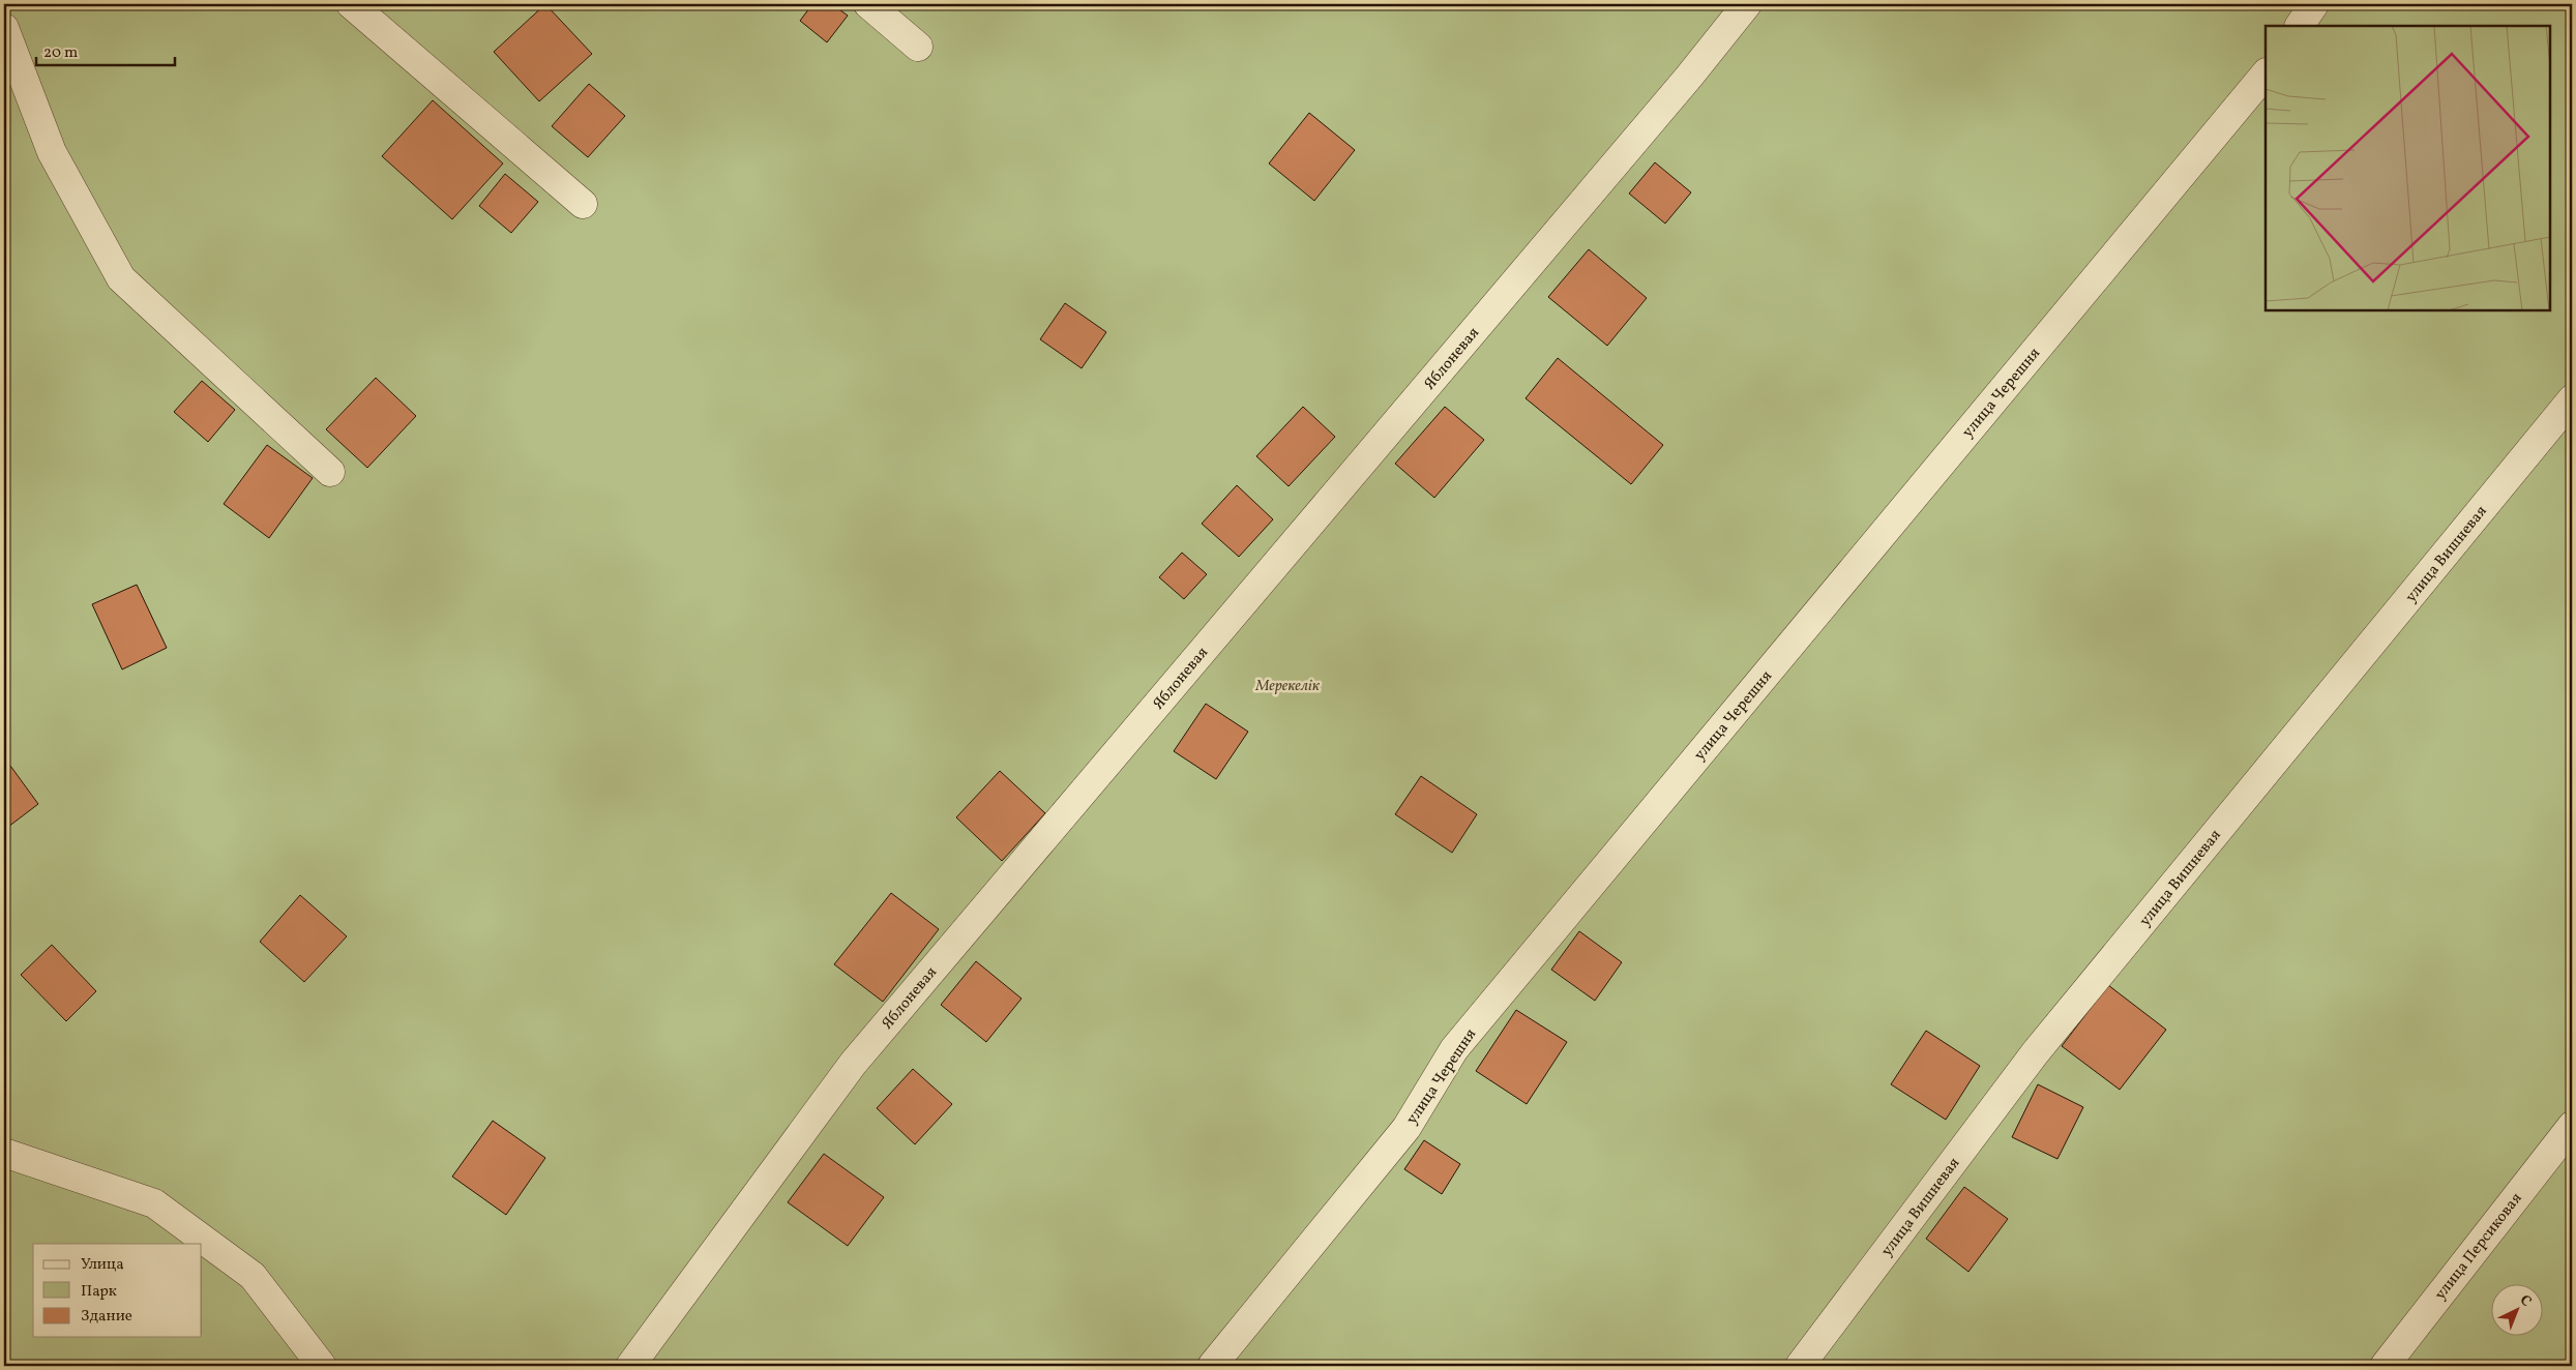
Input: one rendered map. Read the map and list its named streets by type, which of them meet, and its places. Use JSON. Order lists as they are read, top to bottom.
{
  "streets": {
    "street": [
      "Яблоневая",
      "улица Черешня",
      "улица Вишневая",
      "улица Персиковая"
    ]
  },
  "parks": ["Мерекелік"],
  "legend": ["Улица", "Парк", "Здание"],
  "scale_bar": "20 m",
  "north": "top right"
}
